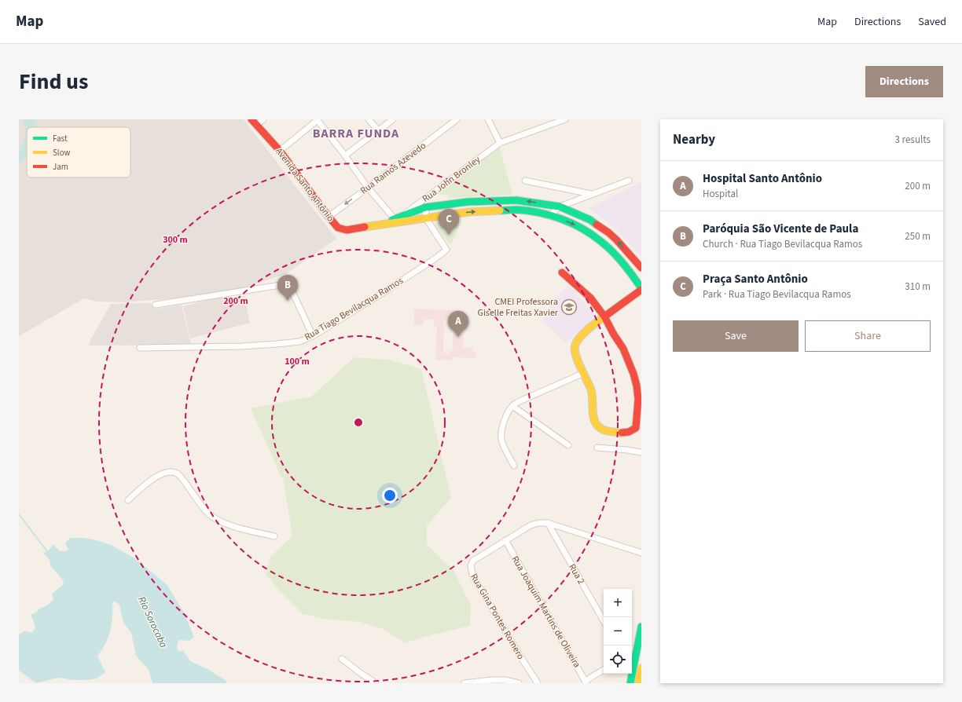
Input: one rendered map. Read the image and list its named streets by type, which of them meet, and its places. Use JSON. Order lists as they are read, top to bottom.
{
  "streets": {
    "main road": ["Avenida Santo Antônio"],
    "street": [
      "Rua Ramos Azevedo",
      "Rua John Bronley",
      "Rua Tiago Bevilacqua Ramos",
      "Rua 2",
      "Rua Joaquim Martins de Oliveira",
      "Rua Gina Pontes Romero"
    ]
  },
  "crossings": [
    ["Rua Ramos Azevedo", "Avenida Santo Antônio"],
    ["Rua John Bronley", "Avenida Santo Antônio"],
    ["Avenida Santo Antônio", "Rua Tiago Bevilacqua Ramos"],
    ["Rua 2", "Rua Gina Pontes Romero"],
    ["Rua Joaquim Martins de Oliveira", "Rua Gina Pontes Romero"]
  ],
  "districts": ["BARRA FUNDA"],
  "water": ["Rio Sorocaba"],
  "places": {
    "school or university": ["CMEI Professora Giselle Freitas Xavier"]
  },
  "legend": ["Fast", "Slow", "Jam"],
  "page": {
    "header": "Map",
    "nav": ["Map", "Directions", "Saved"],
    "title": "Find us",
    "buttons": [
      "Directions",
      ["Save", "Share"]
    ],
    "heading": ["Nearby", "3 results"],
    "list": [
      {
        "mark": "A",
        "name": "Hospital Santo Antônio",
        "note": "Hospital",
        "value": "200 m"
      },
      {
        "mark": "B",
        "name": "Paróquia São Vicente de Paula",
        "note": "Church · Rua Tiago Bevilacqua Ramos",
        "value": "250 m"
      },
      {
        "mark": "C",
        "name": "Praça Santo Antônio",
        "note": "Park · Rua Tiago Bevilacqua Ramos",
        "value": "310 m"
      }
    ],
    "pins": ["C", "B", "A"],
    "map_buttons": ["+", "−"]
  },
  "rings": ["300 m", "200 m", "100 m"]
}
